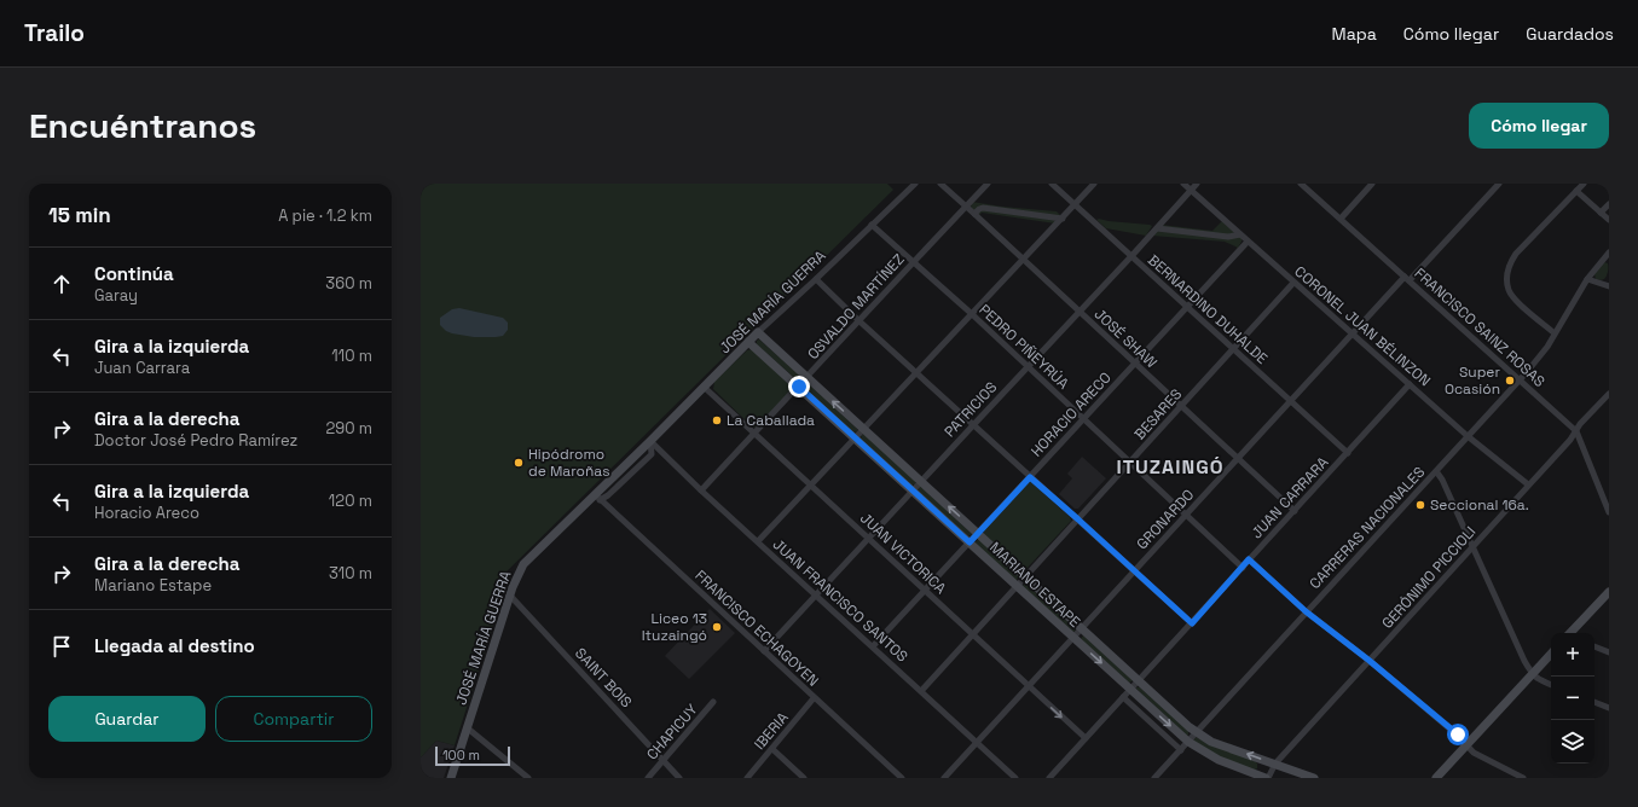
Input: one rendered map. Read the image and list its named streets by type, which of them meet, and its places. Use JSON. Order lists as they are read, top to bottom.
{
  "streets": {
    "street": [
      "JOSÉ MARÍA GUERRA",
      "OSVALDO MARTÍNEZ",
      "BERNARDINO DUHALDE",
      "CORONEL JUAN BÉLINZON",
      "FRANCISCO SAINZ ROSAS",
      "JOSÉ SHAW",
      "PEDRO PIÑEYRÚA",
      "PATRICIOS",
      "HORACIO ARECO",
      "BESARES",
      "JUAN CARRARA",
      "GRONARDO",
      "CARRERAS NACIONALES",
      "JUAN VICTORICA",
      "GERÓNIMO PICCIOLI",
      "MARIANO ESTAPE",
      "JUAN FRANCISCO SANTOS",
      "FRANCISCO ECHAGOYEN",
      "SAINT BOIS",
      "IBERIA",
      "CHAPICUY"
    ]
  },
  "crossings": [
    ["JOSÉ MARÍA GUERRA", "PEDRO PIÑEYRÚA"],
    ["JOSÉ MARÍA GUERRA", "JUAN VICTORICA"],
    ["JOSÉ MARÍA GUERRA", "MARIANO ESTAPE"],
    ["JOSÉ MARÍA GUERRA", "JUAN FRANCISCO SANTOS"],
    ["JOSÉ MARÍA GUERRA", "FRANCISCO ECHAGOYEN"],
    ["JOSÉ MARÍA GUERRA", "SAINT BOIS"],
    ["OSVALDO MARTÍNEZ", "JOSÉ SHAW"],
    ["OSVALDO MARTÍNEZ", "PEDRO PIÑEYRÚA"],
    ["OSVALDO MARTÍNEZ", "JUAN VICTORICA"],
    ["OSVALDO MARTÍNEZ", "MARIANO ESTAPE"],
    ["OSVALDO MARTÍNEZ", "JUAN FRANCISCO SANTOS"],
    ["BERNARDINO DUHALDE", "PATRICIOS"],
    ["BERNARDINO DUHALDE", "HORACIO ARECO"],
    ["BERNARDINO DUHALDE", "BESARES"],
    ["BERNARDINO DUHALDE", "JUAN CARRARA"],
    ["BERNARDINO DUHALDE", "GRONARDO"],
    ["CORONEL JUAN BÉLINZON", "PATRICIOS"],
    ["CORONEL JUAN BÉLINZON", "HORACIO ARECO"],
    ["CORONEL JUAN BÉLINZON", "BESARES"],
    ["CORONEL JUAN BÉLINZON", "JUAN CARRARA"],
    ["CORONEL JUAN BÉLINZON", "GRONARDO"],
    ["CORONEL JUAN BÉLINZON", "CARRERAS NACIONALES"],
    ["CORONEL JUAN BÉLINZON", "GERÓNIMO PICCIOLI"],
    ["FRANCISCO SAINZ ROSAS", "GRONARDO"],
    ["FRANCISCO SAINZ ROSAS", "CARRERAS NACIONALES"],
    ["FRANCISCO SAINZ ROSAS", "GERÓNIMO PICCIOLI"],
    ["JOSÉ SHAW", "PATRICIOS"],
    ["JOSÉ SHAW", "HORACIO ARECO"],
    ["JOSÉ SHAW", "BESARES"],
    ["JOSÉ SHAW", "JUAN CARRARA"],
    ["JOSÉ SHAW", "GRONARDO"],
    ["PEDRO PIÑEYRÚA", "PATRICIOS"],
    ["PEDRO PIÑEYRÚA", "HORACIO ARECO"],
    ["PEDRO PIÑEYRÚA", "BESARES"],
    ["PEDRO PIÑEYRÚA", "JUAN CARRARA"],
    ["PEDRO PIÑEYRÚA", "GRONARDO"],
    ["PATRICIOS", "JUAN VICTORICA"],
    ["PATRICIOS", "MARIANO ESTAPE"],
    ["PATRICIOS", "JUAN FRANCISCO SANTOS"],
    ["PATRICIOS", "FRANCISCO ECHAGOYEN"],
    ["HORACIO ARECO", "JUAN VICTORICA"],
    ["HORACIO ARECO", "MARIANO ESTAPE"],
    ["HORACIO ARECO", "JUAN FRANCISCO SANTOS"],
    ["BESARES", "JUAN VICTORICA"],
    ["BESARES", "MARIANO ESTAPE"],
    ["BESARES", "JUAN FRANCISCO SANTOS"],
    ["JUAN CARRARA", "JUAN VICTORICA"],
    ["JUAN CARRARA", "MARIANO ESTAPE"],
    ["GRONARDO", "JUAN VICTORICA"],
    ["GRONARDO", "MARIANO ESTAPE"],
    ["GRONARDO", "JUAN FRANCISCO SANTOS"],
    ["CARRERAS NACIONALES", "MARIANO ESTAPE"],
    ["GERÓNIMO PICCIOLI", "MARIANO ESTAPE"],
    ["FRANCISCO ECHAGOYEN", "IBERIA"],
    ["SAINT BOIS", "CHAPICUY"]
  ],
  "districts": ["ITUZAINGÓ"],
  "places": [
    "Super Ocasión",
    "La Caballada",
    "Hipódromo de Maroñas",
    "Seccional 16a.",
    "Liceo 13 Ituzaingó"
  ],
  "scale_bar": "100 m",
  "page": {
    "header": "Trailo",
    "nav": ["Mapa", "Cómo llegar", "Guardados"],
    "buttons": [
      "Cómo llegar",
      ["Guardar", "Compartir"]
    ],
    "title": "Encuéntranos",
    "heading": ["15 min", "A pie · 1.2 km"],
    "list": [
      ["Continúa", "Garay", "360 m"],
      ["Gira a la izquierda", "Juan Carrara", "110 m"],
      ["Gira a la derecha", "Doctor José Pedro Ramírez", "290 m"],
      ["Gira a la izquierda", "Horacio Areco", "120 m"],
      ["Gira a la derecha", "Mariano Estape", "310 m"],
      "Llegada al destino"
    ],
    "map_buttons": ["+", "−"],
    "scale": "100 m"
  }
}
